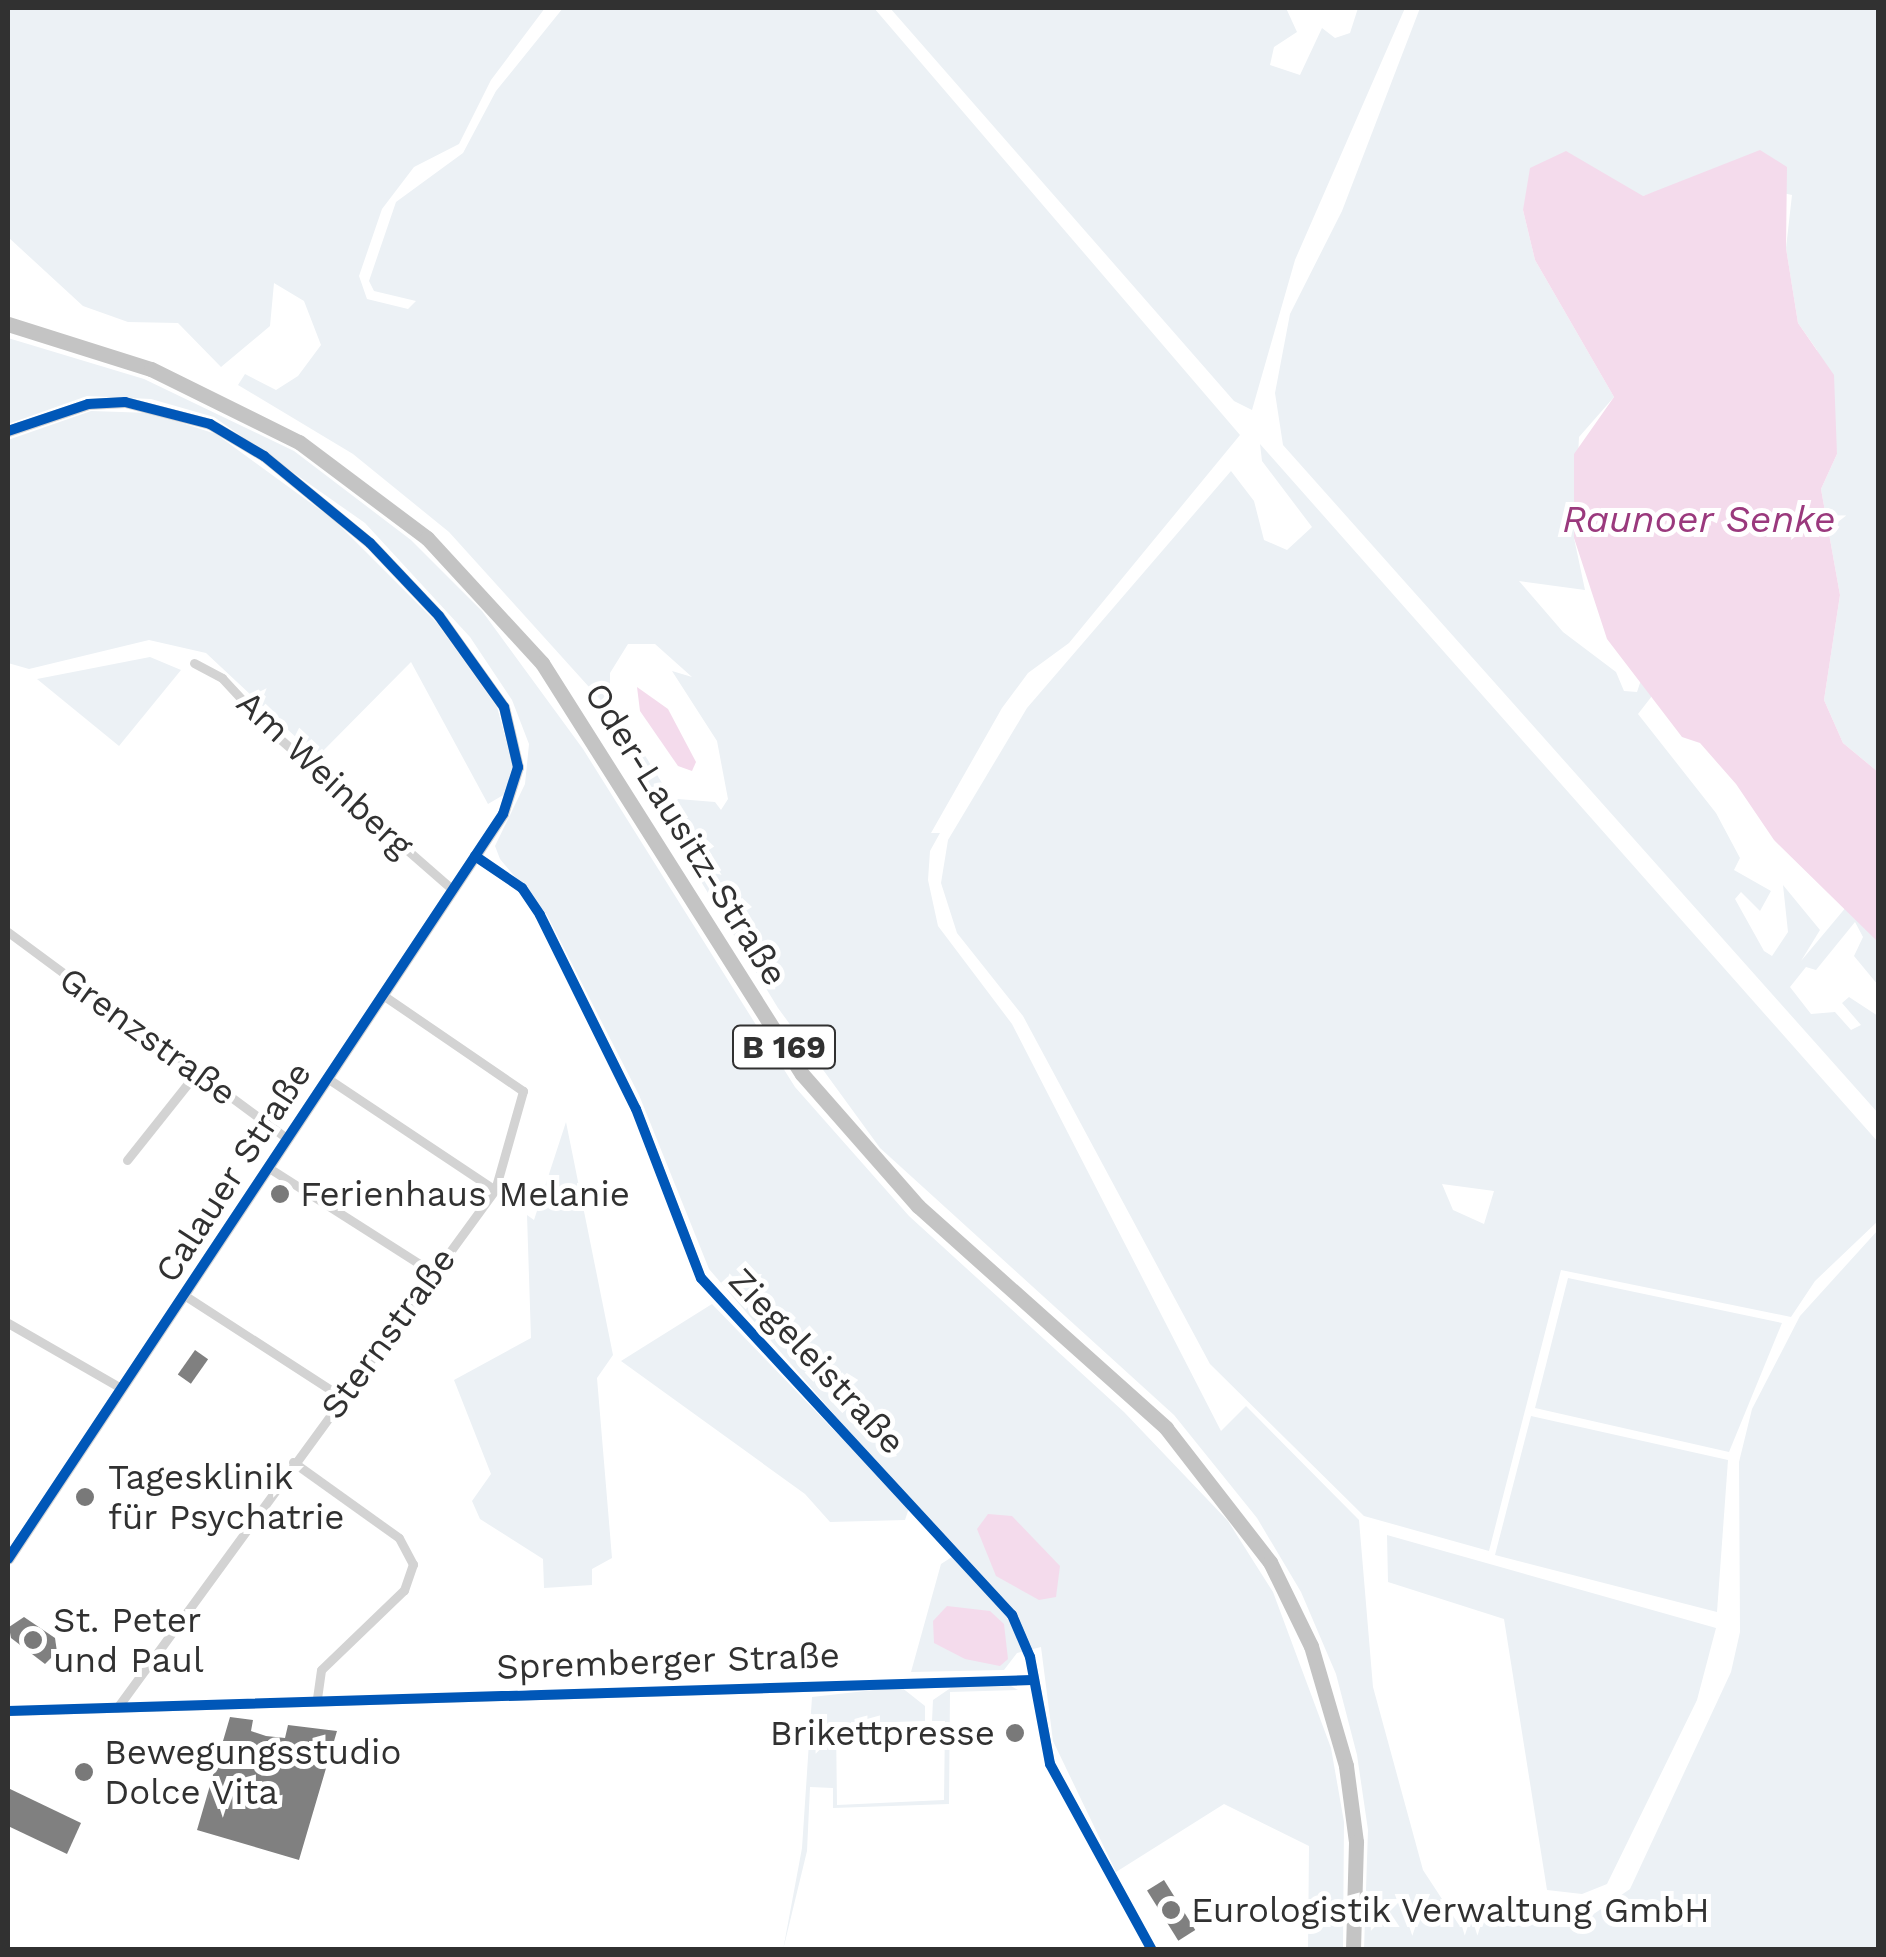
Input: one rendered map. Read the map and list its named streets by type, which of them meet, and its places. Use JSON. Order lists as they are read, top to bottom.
{
  "streets": {
    "highway": ["Oder-Lausitz-Straße", "B 169"],
    "street": [
      "Am Weinberg",
      "Grenzstraße",
      "Calauer Straße",
      "Sternstraße",
      "Ziegeleistraße",
      "Spremberger Straße"
    ]
  },
  "crossings": [
    ["Am Weinberg", "Calauer Straße"],
    ["Grenzstraße", "Calauer Straße"],
    ["Calauer Straße", "Sternstraße"],
    ["Calauer Straße", "Ziegeleistraße"],
    ["Sternstraße", "Spremberger Straße"],
    ["Ziegeleistraße", "Spremberger Straße"]
  ],
  "water": ["Raunoer Senke"],
  "places": [
    "Ferienhaus Melanie",
    "Tagesklinik für Psychatrie",
    "St. Peter und Paul",
    "Brikettpresse",
    "Bewegungsstudio Dolce Vita",
    "Eurologistik Verwaltung GmbH"
  ]
}
